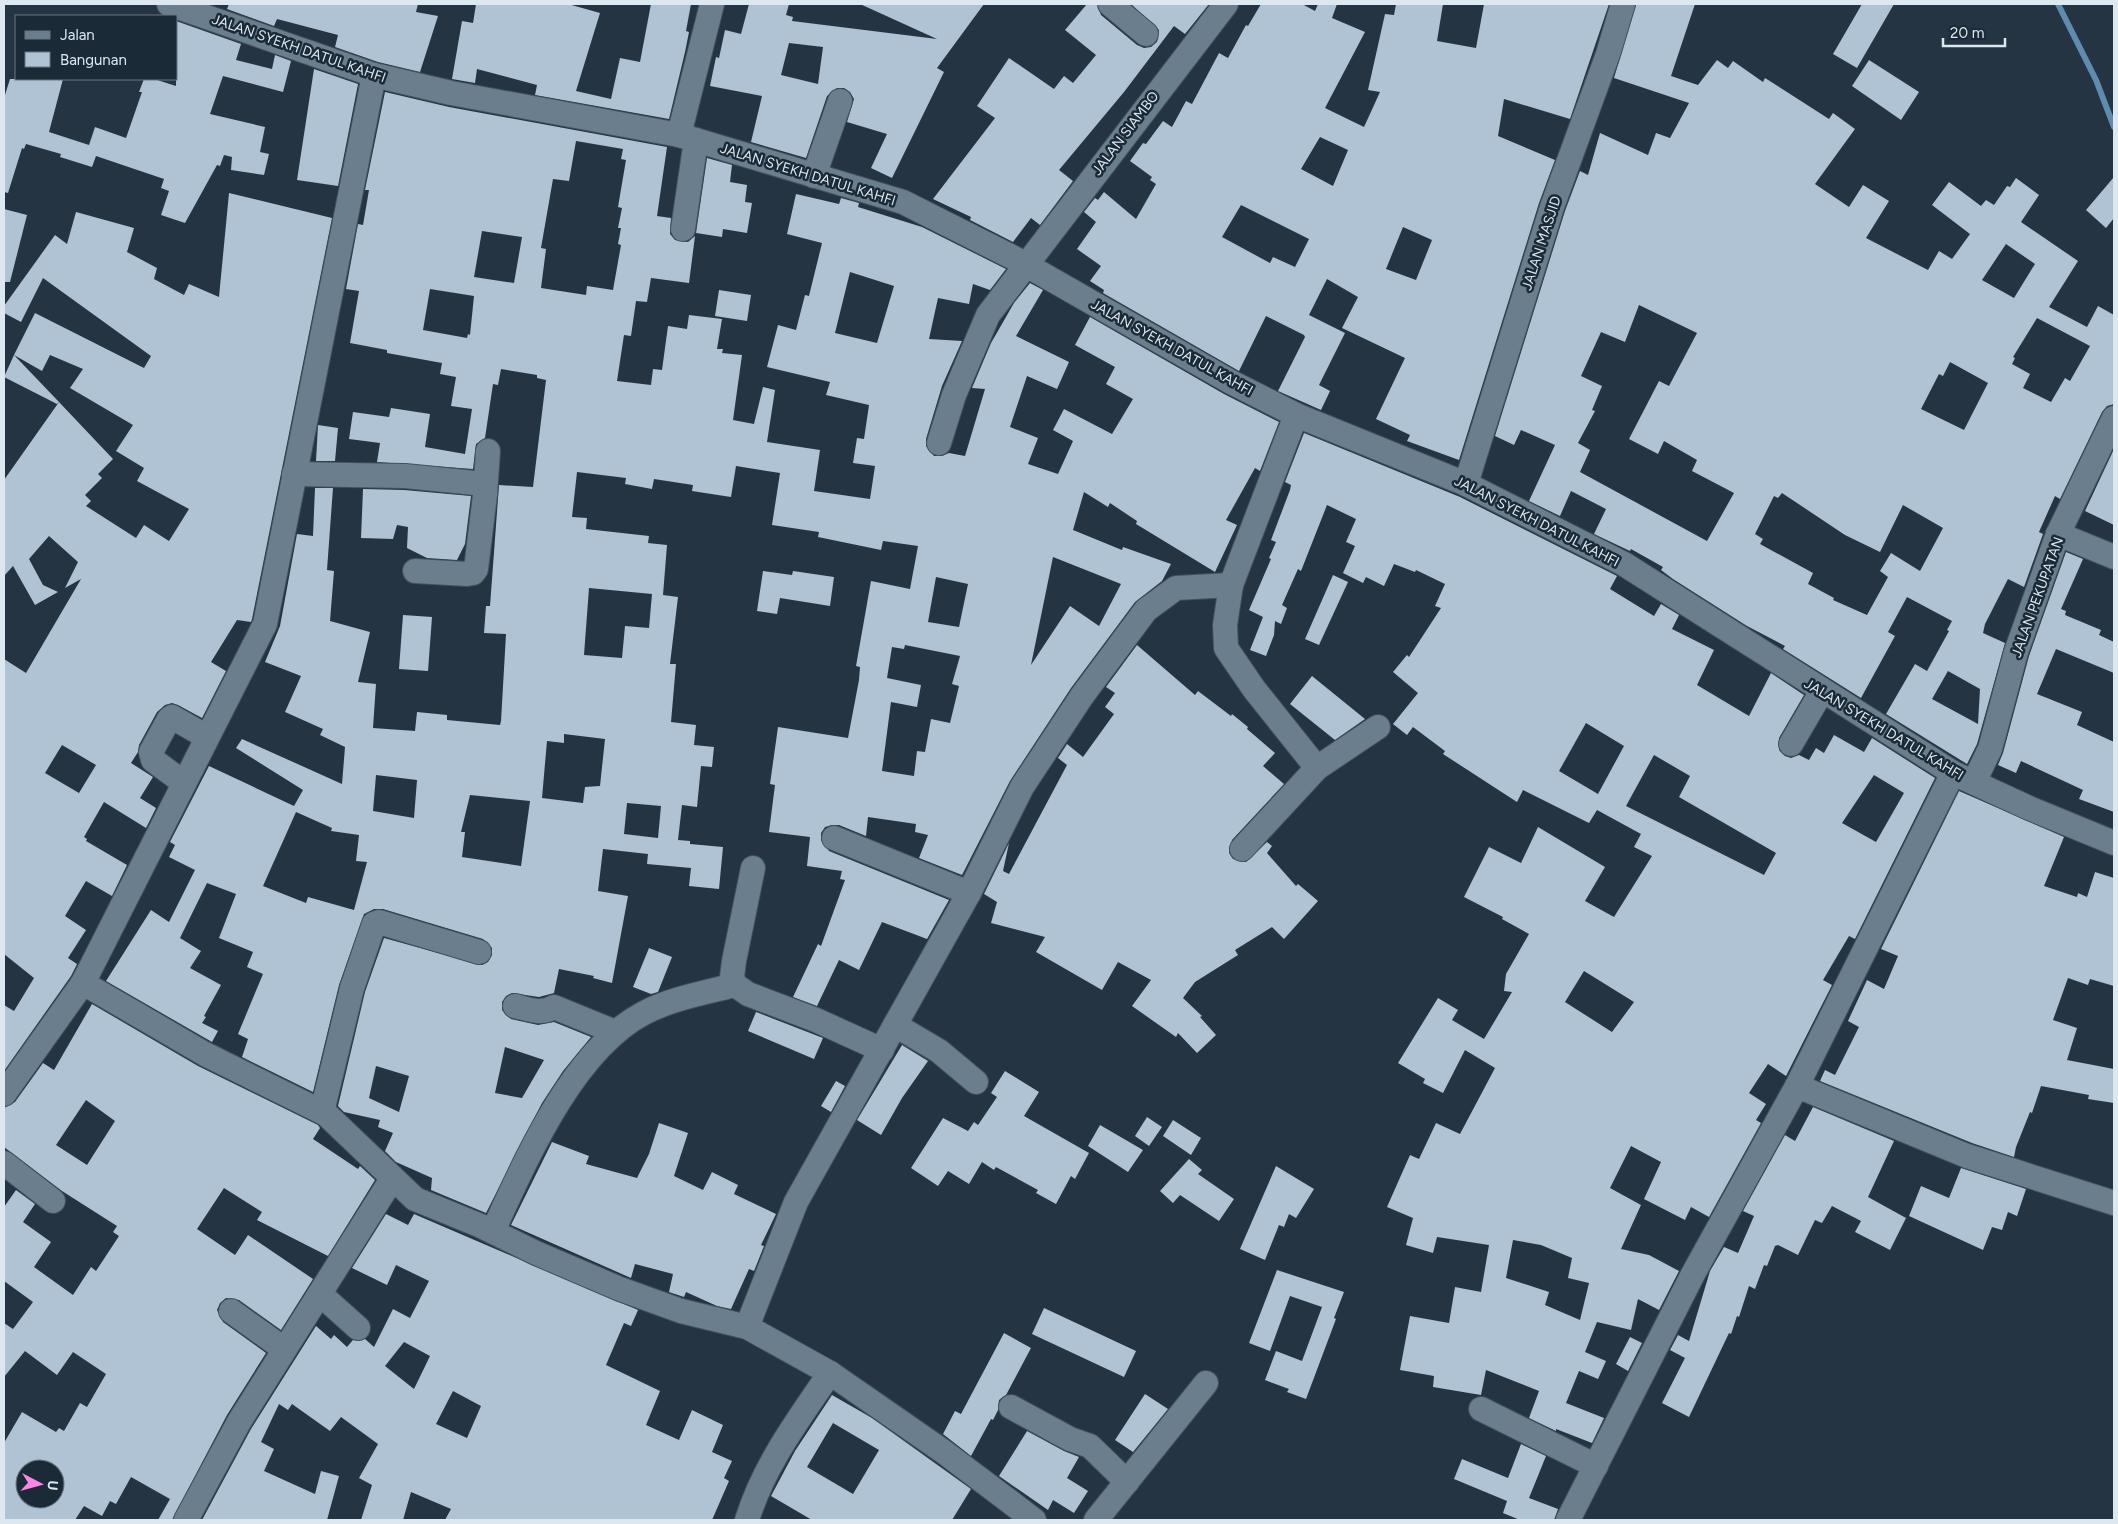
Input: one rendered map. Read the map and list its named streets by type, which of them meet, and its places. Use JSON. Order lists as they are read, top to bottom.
{
  "streets": {
    "street": [
      "JALAN SYEKH DATUL KAHFI",
      "JALAN SIAMBO",
      "JALAN MASJID",
      "JALAN PEKUPATAN"
    ]
  },
  "crossings": [
    ["JALAN SYEKH DATUL KAHFI", "JALAN SIAMBO"],
    ["JALAN SYEKH DATUL KAHFI", "JALAN MASJID"],
    ["JALAN SYEKH DATUL KAHFI", "JALAN PEKUPATAN"]
  ],
  "legend": ["Jalan", "Bangunan"],
  "scale_bar": "20 m",
  "north": "right"
}
